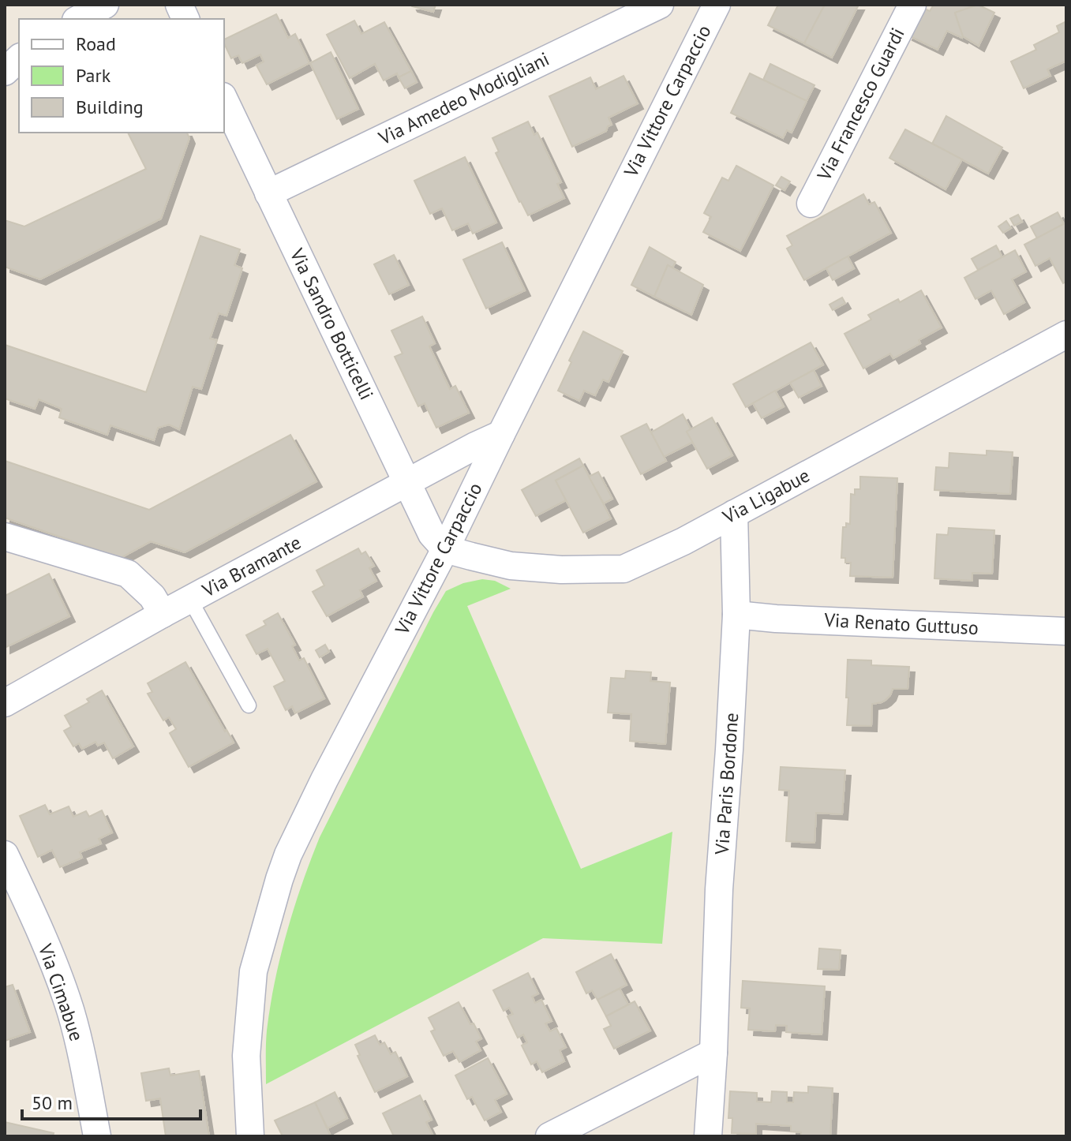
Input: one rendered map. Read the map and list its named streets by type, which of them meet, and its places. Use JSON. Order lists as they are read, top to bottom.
{
  "streets": {
    "street": [
      "Via Amedeo Modigliani",
      "Via Vittore Carpaccio",
      "Via Francesco Guardi",
      "Via Sandro Botticelli",
      "Via Ligabue",
      "Via Bramante",
      "Via Renato Guttuso",
      "Via Paris Bordone",
      "Via Cimabue"
    ]
  },
  "crossings": [
    ["Via Amedeo Modigliani", "Via Sandro Botticelli"],
    ["Via Vittore Carpaccio", "Via Sandro Botticelli"],
    ["Via Vittore Carpaccio", "Via Ligabue"],
    ["Via Vittore Carpaccio", "Via Bramante"],
    ["Via Sandro Botticelli", "Via Ligabue"],
    ["Via Sandro Botticelli", "Via Bramante"],
    ["Via Ligabue", "Via Paris Bordone"],
    ["Via Renato Guttuso", "Via Paris Bordone"]
  ],
  "legend": ["Road", "Park", "Building"],
  "scale_bar": "50 m"
}
